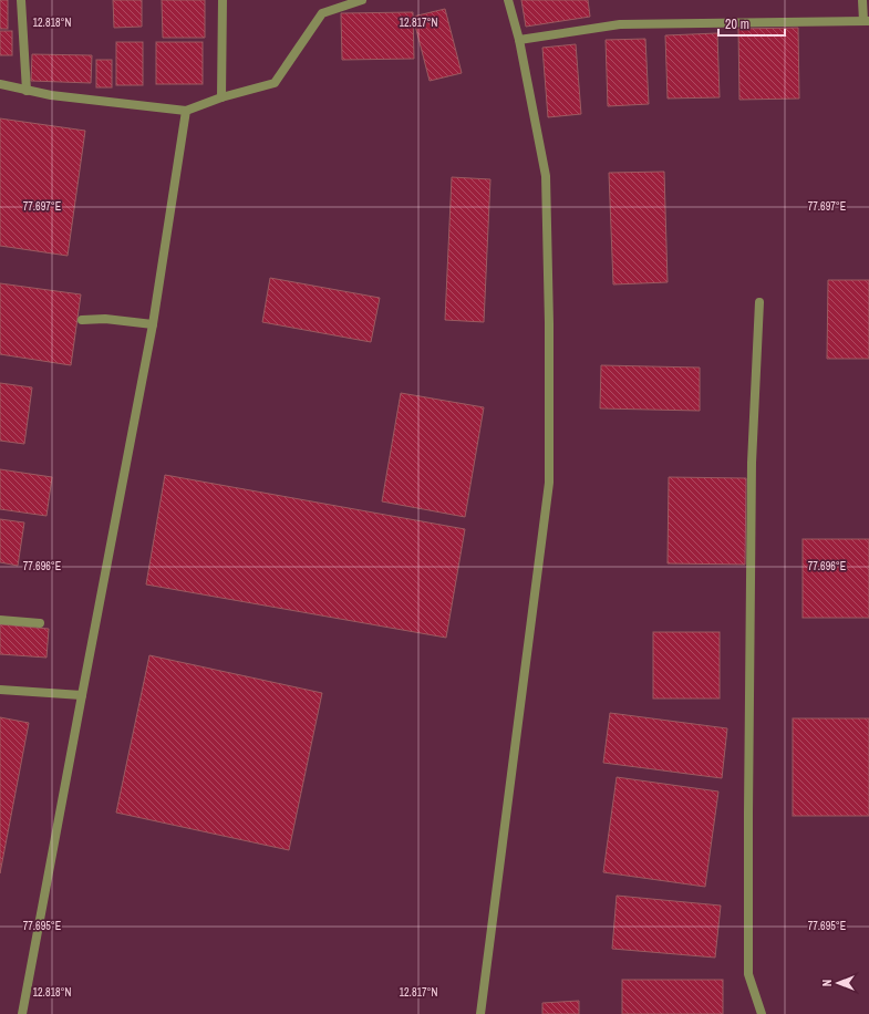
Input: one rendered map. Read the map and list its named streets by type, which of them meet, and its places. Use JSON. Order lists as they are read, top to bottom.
{
  "scale_bar": "20 m",
  "north": "left",
  "coordinates": [
    "12.818°N",
    "12.817°N",
    "77.697°E",
    "77.696°E",
    "77.695°E"
  ]
}
